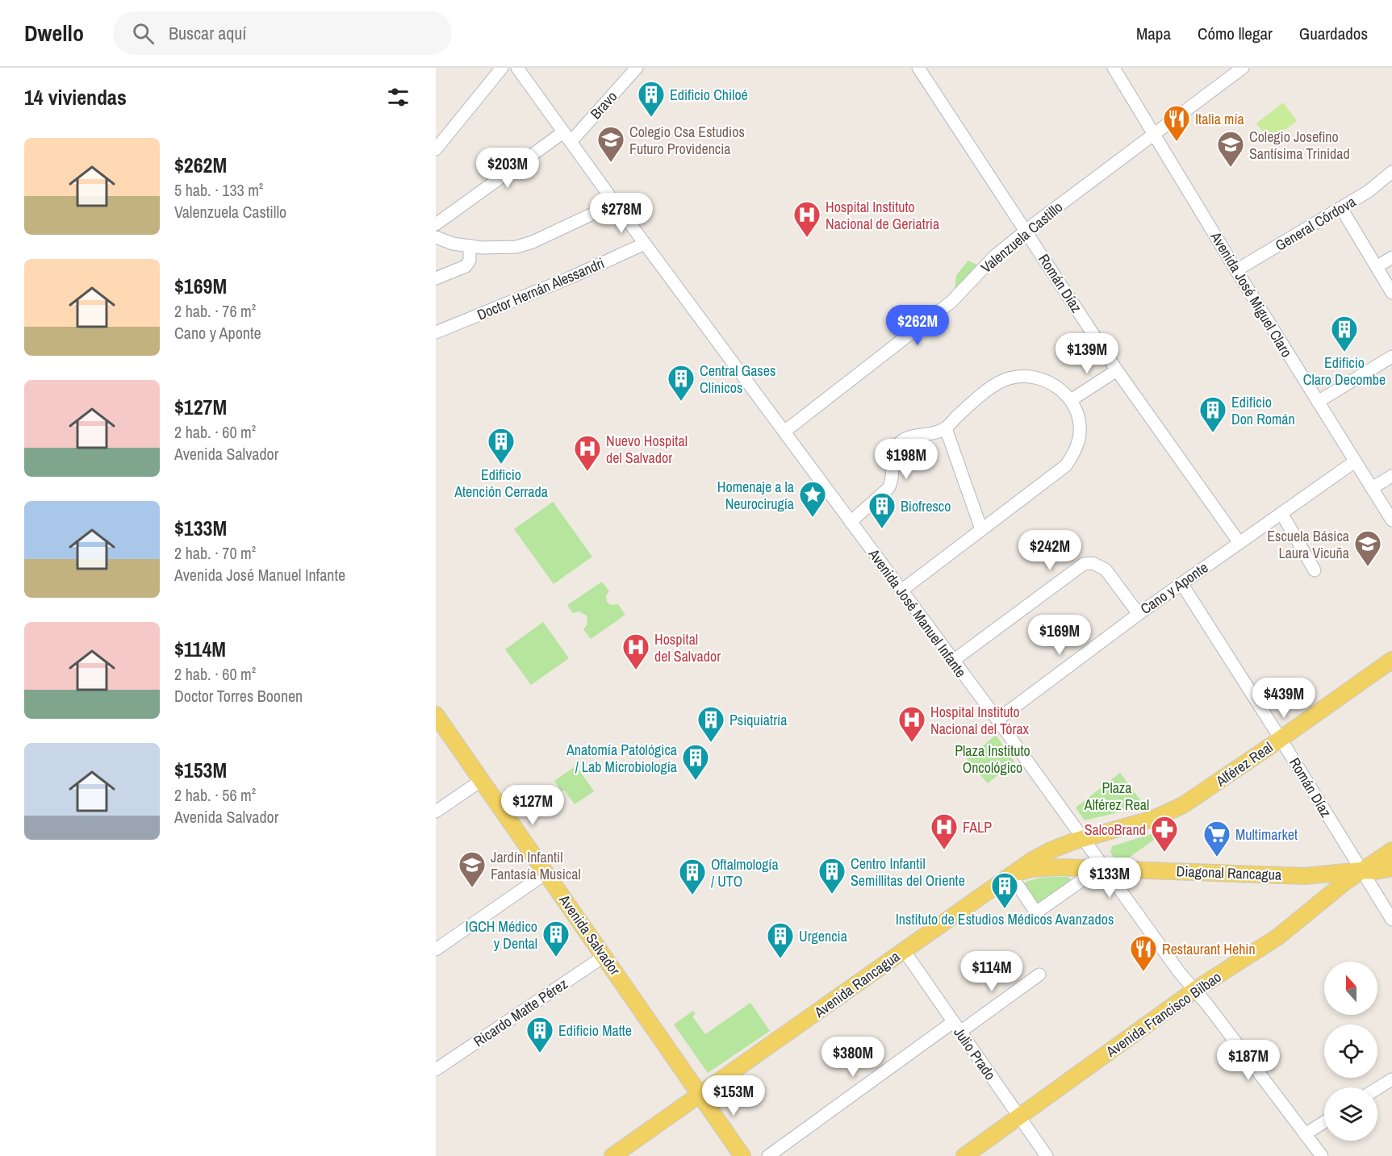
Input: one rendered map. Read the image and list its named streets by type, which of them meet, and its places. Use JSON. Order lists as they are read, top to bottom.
{
  "streets": {
    "main road": [
      "Alférez Real",
      "Diagonal Rancagua",
      "Avenida Salvador",
      "Avenida Rancagua",
      "Avenida Francisco Bilbao"
    ],
    "street": [
      "Bravo",
      "General Córdova",
      "Valenzuela Castillo",
      "Román Díaz",
      "Doctor Hernán Alessandri",
      "Avenida José Miguel Claro",
      "Cano y Aponte",
      "Avenida José Manuel Infante",
      "Ricardo Matte Pérez",
      "Julio Prado"
    ]
  },
  "crossings": [
    ["Bravo", "Avenida José Manuel Infante"],
    ["General Córdova", "Avenida José Miguel Claro"],
    ["Valenzuela Castillo", "Román Díaz"],
    ["Valenzuela Castillo", "Avenida José Miguel Claro"],
    ["Valenzuela Castillo", "Avenida José Manuel Infante"],
    ["Román Díaz", "Cano y Aponte"],
    ["Román Díaz", "Alférez Real"],
    ["Román Díaz", "Diagonal Rancagua"],
    ["Román Díaz", "Avenida Francisco Bilbao"],
    ["Doctor Hernán Alessandri", "Avenida José Manuel Infante"],
    ["Avenida José Miguel Claro", "Cano y Aponte"],
    ["Cano y Aponte", "Avenida José Manuel Infante"],
    ["Avenida José Manuel Infante", "Alférez Real"],
    ["Avenida José Manuel Infante", "Diagonal Rancagua"],
    ["Avenida José Manuel Infante", "Avenida Rancagua"],
    ["Avenida José Manuel Infante", "Avenida Francisco Bilbao"],
    ["Alférez Real", "Avenida Rancagua"],
    ["Diagonal Rancagua", "Avenida Rancagua"],
    ["Diagonal Rancagua", "Avenida Francisco Bilbao"],
    ["Avenida Salvador", "Avenida Rancagua"],
    ["Avenida Salvador", "Ricardo Matte Pérez"],
    ["Avenida Rancagua", "Julio Prado"],
    ["Avenida Francisco Bilbao", "Julio Prado"]
  ],
  "parks": ["Plaza Instituto Oncológico", "Plaza Alférez Real"],
  "places": {
    "building": [
      "Edificio Chiloé",
      "Edificio Claro Decombe",
      "Central Gases Clínicos",
      "Edificio Don Román",
      "Edificio Atención Cerrada",
      "Biofresco",
      "Psiquiatría",
      "Anatomía Patológica / Lab Microbiología",
      "Centro Infantil Semillitas del Oriente",
      "Oftalmología / UTO",
      "Instituto de Estudios Médicos Avanzados",
      "IGCH Médico y Dental",
      "Urgencia",
      "Edificio Matte"
    ],
    "restaurant": ["Italia mía", "Restaurant Hehin"],
    "school or university": [
      "Colegio Csa Estudios Futuro Providencia",
      "Colegio Josefino Santísima Trinidad",
      "Escuela Básica Laura Vicuña",
      "Jardín Infantil Fantasía Musical"
    ],
    "hospital": [
      "Hospital Instituto Nacional de Geriatría",
      "Nuevo Hospital del Salvador",
      "Hospital del Salvador",
      "Hospital Instituto Nacional del Tórax",
      "FALP"
    ],
    "place": ["Homenaje a la Neurocirugía"],
    "pharmacy": ["SalcoBrand"],
    "supermarket": ["Multimarket"]
  },
  "north": "top",
  "page": {
    "header": "Dwello",
    "search": "Buscar aquí",
    "nav": ["Mapa", "Cómo llegar", "Guardados"],
    "heading": "14 viviendas",
    "list": [
      {
        "name": "$262M",
        "note": "5 hab. · 133 m² · Valenzuela Castillo"
      },
      {
        "name": "$169M",
        "note": "2 hab. · 76 m² · Cano y Aponte"
      },
      {
        "name": "$127M",
        "note": "2 hab. · 60 m² · Avenida Salvador"
      },
      {
        "name": "$133M",
        "note": "2 hab. · 70 m² · Avenida José Manuel Infante"
      },
      {
        "name": "$114M",
        "note": "2 hab. · 60 m² · Doctor Torres Boonen"
      },
      {
        "name": "$153M",
        "note": "2 hab. · 56 m² · Avenida Salvador"
      }
    ],
    "price": [
      "$203M",
      "$278M",
      "$262M",
      "$139M",
      "$198M",
      "$242M",
      "$169M",
      "$439M",
      "$127M",
      "$133M",
      "$114M",
      "$380M",
      "$187M",
      "$153M"
    ]
  }
}
